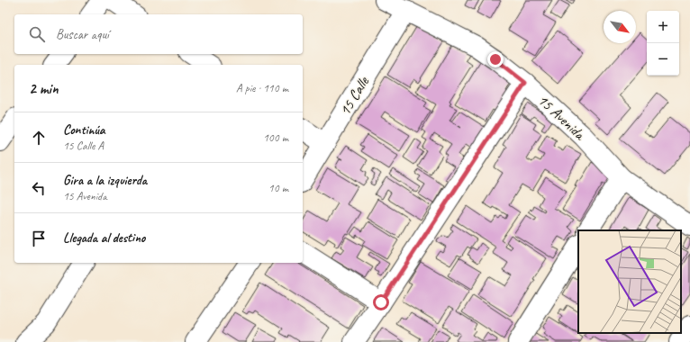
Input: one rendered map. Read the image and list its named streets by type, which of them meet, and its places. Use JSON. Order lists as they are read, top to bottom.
{
  "streets": {
    "street": ["15 Calle", "15 Avenida"]
  },
  "crossings": [
    ["15 Calle", "15 Avenida"]
  ],
  "north": "bottom right",
  "page": {
    "map_buttons": ["+", "−"],
    "search": "Buscar aquí",
    "heading": ["2 min", "A pie · 110 m"],
    "list": [
      ["Continúa", "15 Calle A", "100 m"],
      ["Gira a la izquierda", "15 Avenida", "10 m"],
      "Llegada al destino"
    ]
  }
}
